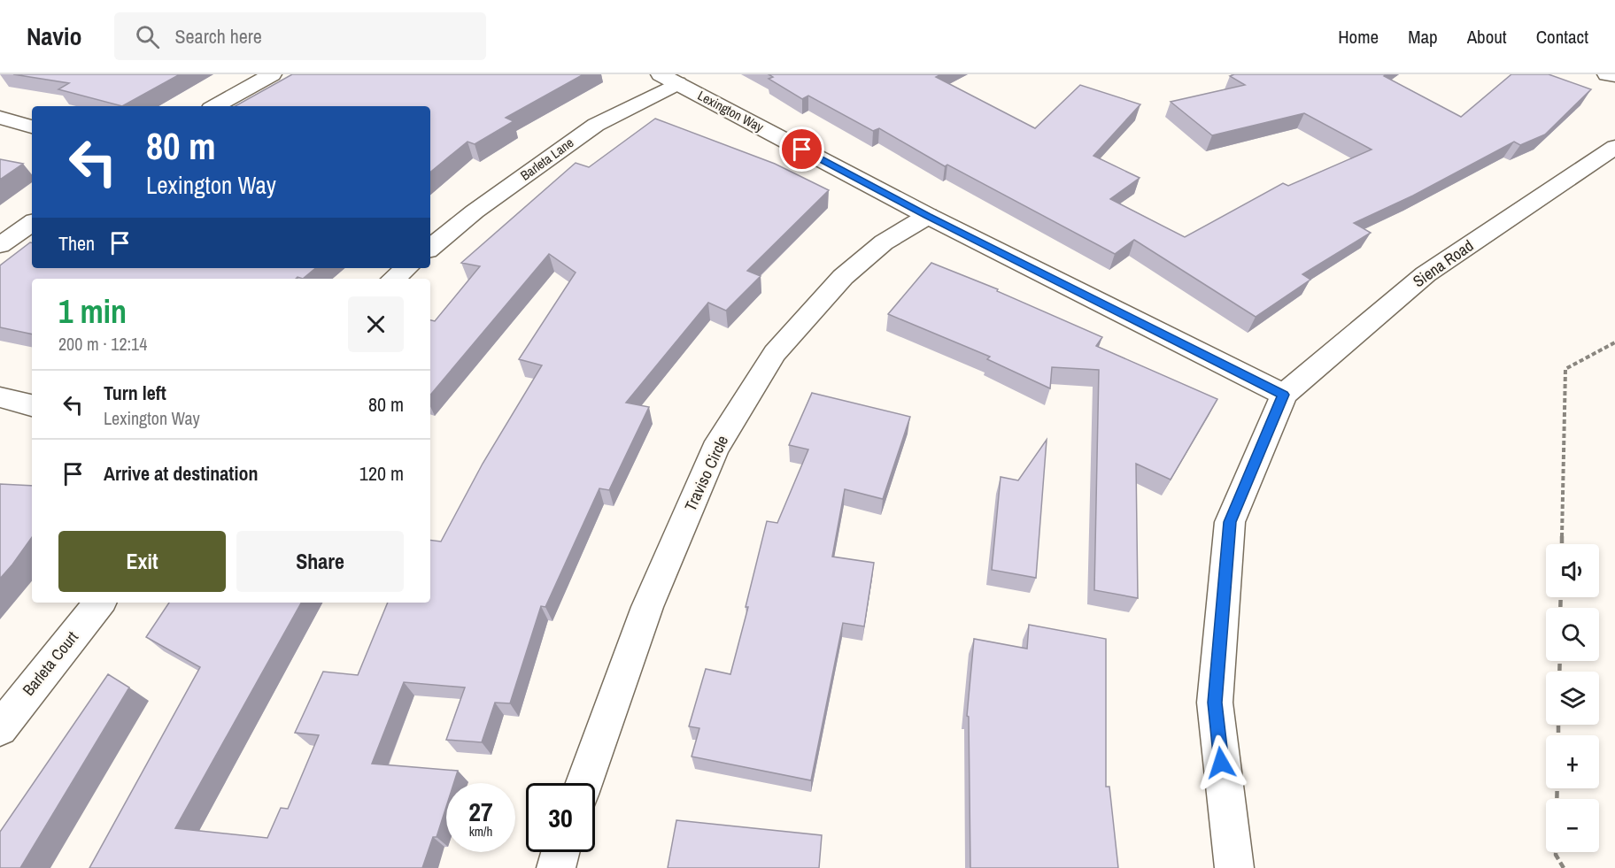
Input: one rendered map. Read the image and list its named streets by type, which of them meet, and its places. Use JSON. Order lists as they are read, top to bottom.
{
  "streets": {
    "street": [
      "Lexington Way",
      "Barleta Lane",
      "Siena Road",
      "Traviso Circle",
      "Barleta Court"
    ]
  },
  "crossings": [
    ["Lexington Way", "Barleta Lane"],
    ["Lexington Way", "Siena Road"],
    ["Lexington Way", "Traviso Circle"]
  ],
  "page": {
    "header": "Navio",
    "search": "Search here",
    "nav": [
      "Home",
      "Map",
      "About",
      "Contact"
    ],
    "turn": ["80 m", "Lexington Way"],
    "then": "Then",
    "heading": ["1 min", "200 m · 12:14"],
    "list": [
      {
        "name": "Turn left",
        "note": "Lexington Way",
        "value": "80 m"
      },
      {
        "name": "Arrive at destination",
        "value": "120 m"
      }
    ],
    "buttons": ["Exit", "Share"],
    "map_buttons": ["+", "−"],
    "speed": "27 km/h",
    "limit": "30"
  }
}
